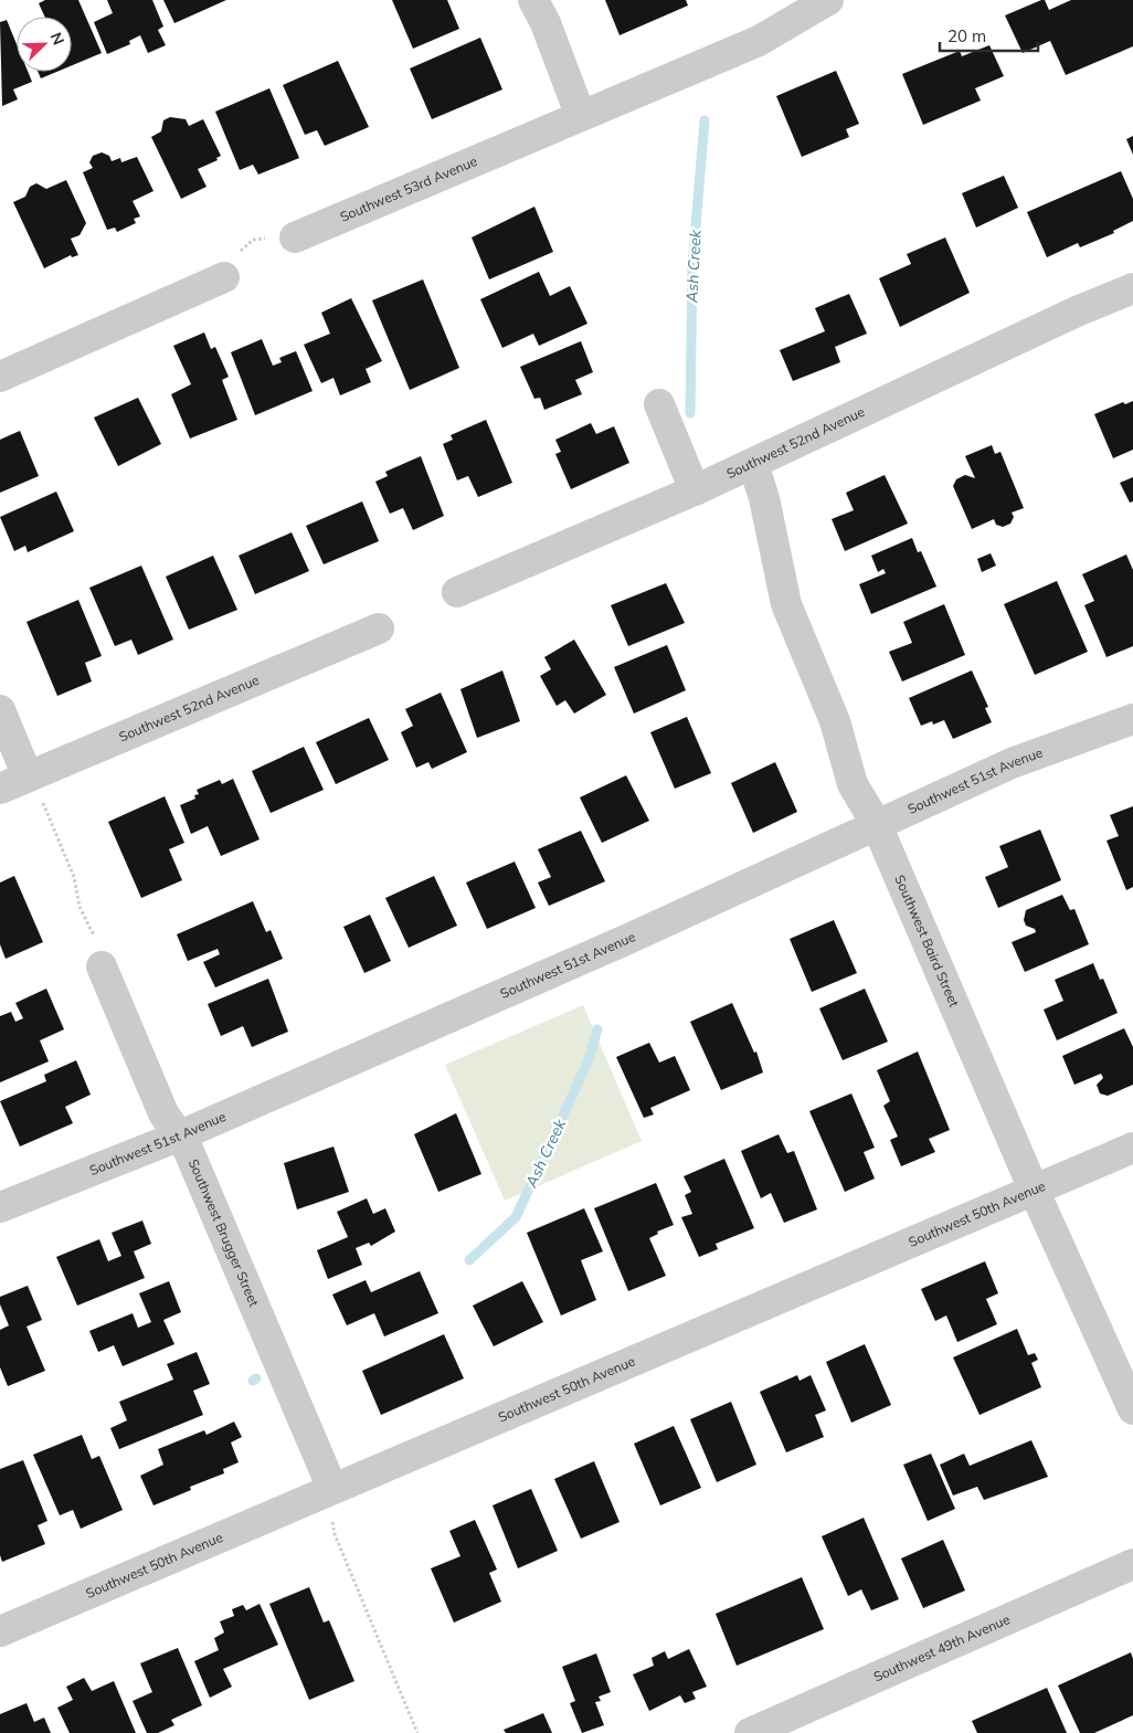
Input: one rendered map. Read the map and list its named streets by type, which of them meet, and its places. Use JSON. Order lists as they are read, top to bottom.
{
  "streets": {
    "street": [
      "Southwest 53rd Avenue",
      "Southwest 52nd Avenue",
      "Southwest 51st Avenue",
      "Southwest Baird Street",
      "Southwest 50th Avenue",
      "Southwest Brugger Street",
      "Southwest 49th Avenue"
    ]
  },
  "crossings": [
    ["Southwest 52nd Avenue", "Southwest Baird Street"],
    ["Southwest 51st Avenue", "Southwest Baird Street"],
    ["Southwest 51st Avenue", "Southwest Brugger Street"],
    ["Southwest Baird Street", "Southwest 50th Avenue"],
    ["Southwest 50th Avenue", "Southwest Brugger Street"]
  ],
  "water": ["Ash Creek"],
  "scale_bar": "20 m",
  "north": "top right"
}
